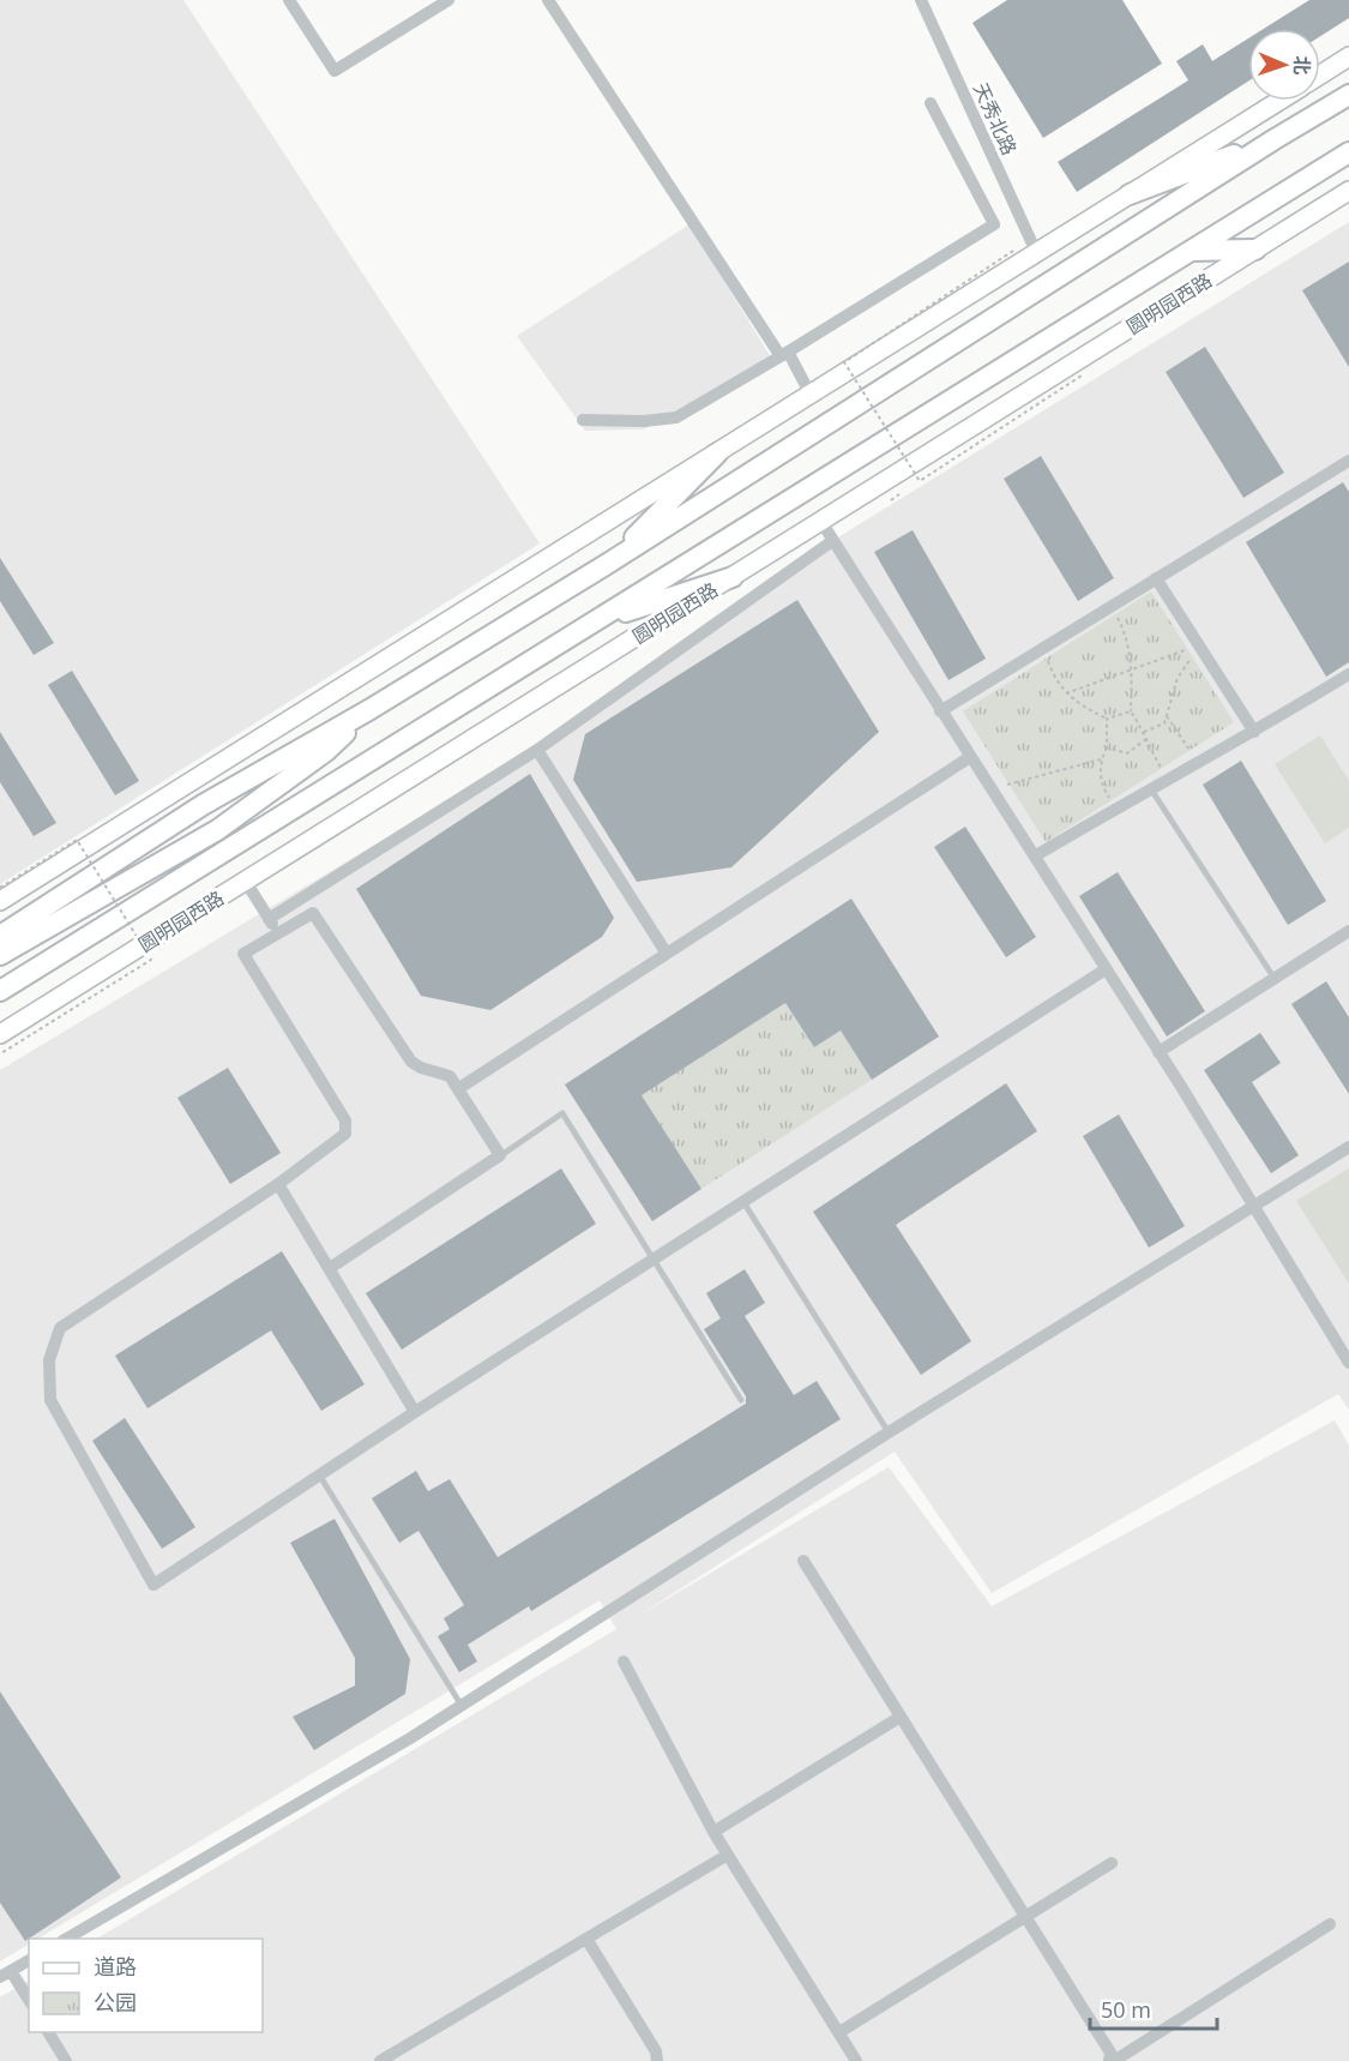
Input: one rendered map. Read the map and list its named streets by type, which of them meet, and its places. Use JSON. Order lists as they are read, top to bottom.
{
  "streets": {
    "main road": ["圆明园西路"],
    "street": ["天秀北路"]
  },
  "legend": ["道路", "公园"],
  "scale_bar": "50 m",
  "north": "right"
}
